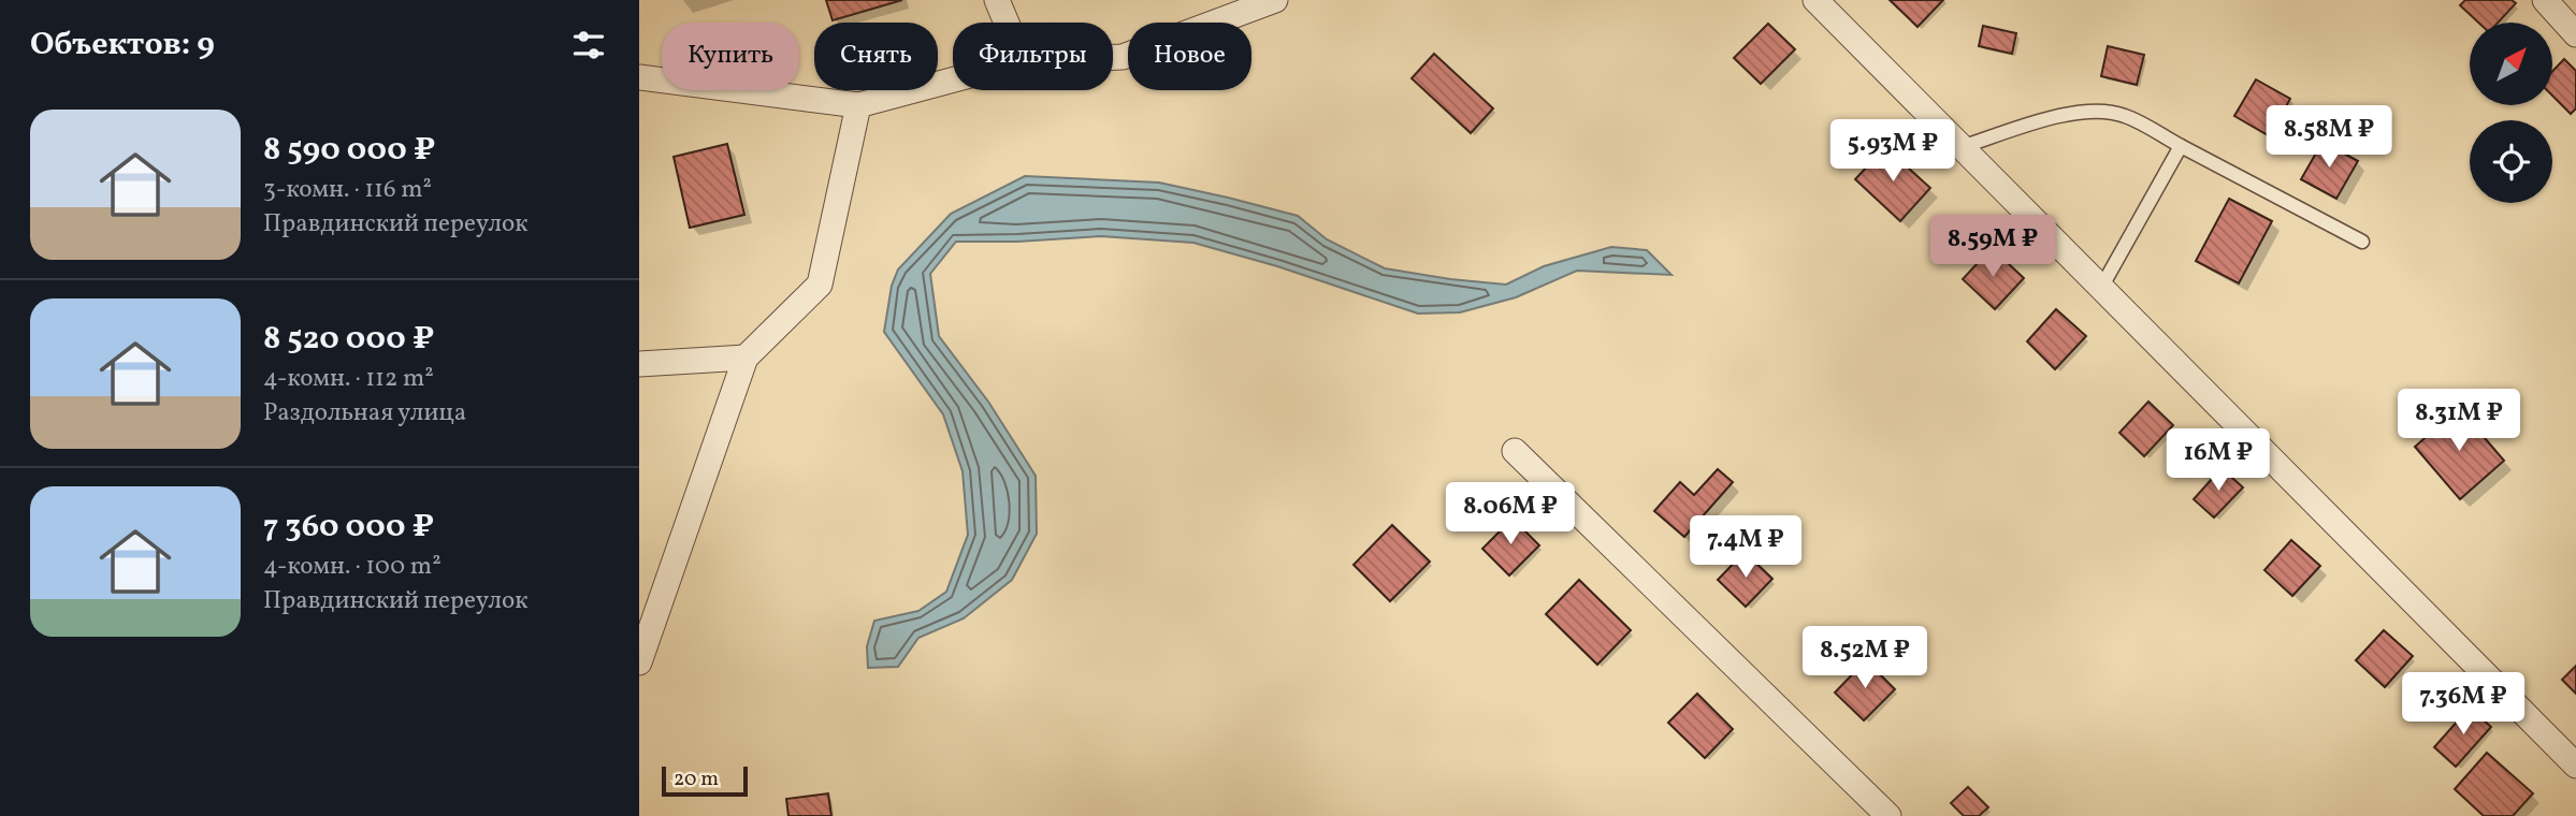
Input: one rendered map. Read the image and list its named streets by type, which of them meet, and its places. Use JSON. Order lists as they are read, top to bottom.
{
  "scale_bar": "20 m",
  "north": "top right",
  "page": {
    "heading": "Объектов: 9",
    "chip": [
      "Купить",
      "Снять",
      "Фильтры",
      "Новое"
    ],
    "list": [
      {
        "name": "8 590 000 ₽",
        "note": "3-комн. · 116 m² · Правдинский переулок"
      },
      {
        "name": "8 520 000 ₽",
        "note": "4-комн. · 112 m² · Раздольная улица"
      },
      {
        "name": "7 360 000 ₽",
        "note": "4-комн. · 100 m² · Правдинский переулок"
      }
    ],
    "price": [
      "8.58M ₽",
      "5.93M ₽",
      "8.59M ₽",
      "8.31M ₽",
      "16M ₽",
      "8.06M ₽",
      "7.4M ₽",
      "8.52M ₽",
      "7.36M ₽"
    ],
    "scale": "20 m"
  }
}
